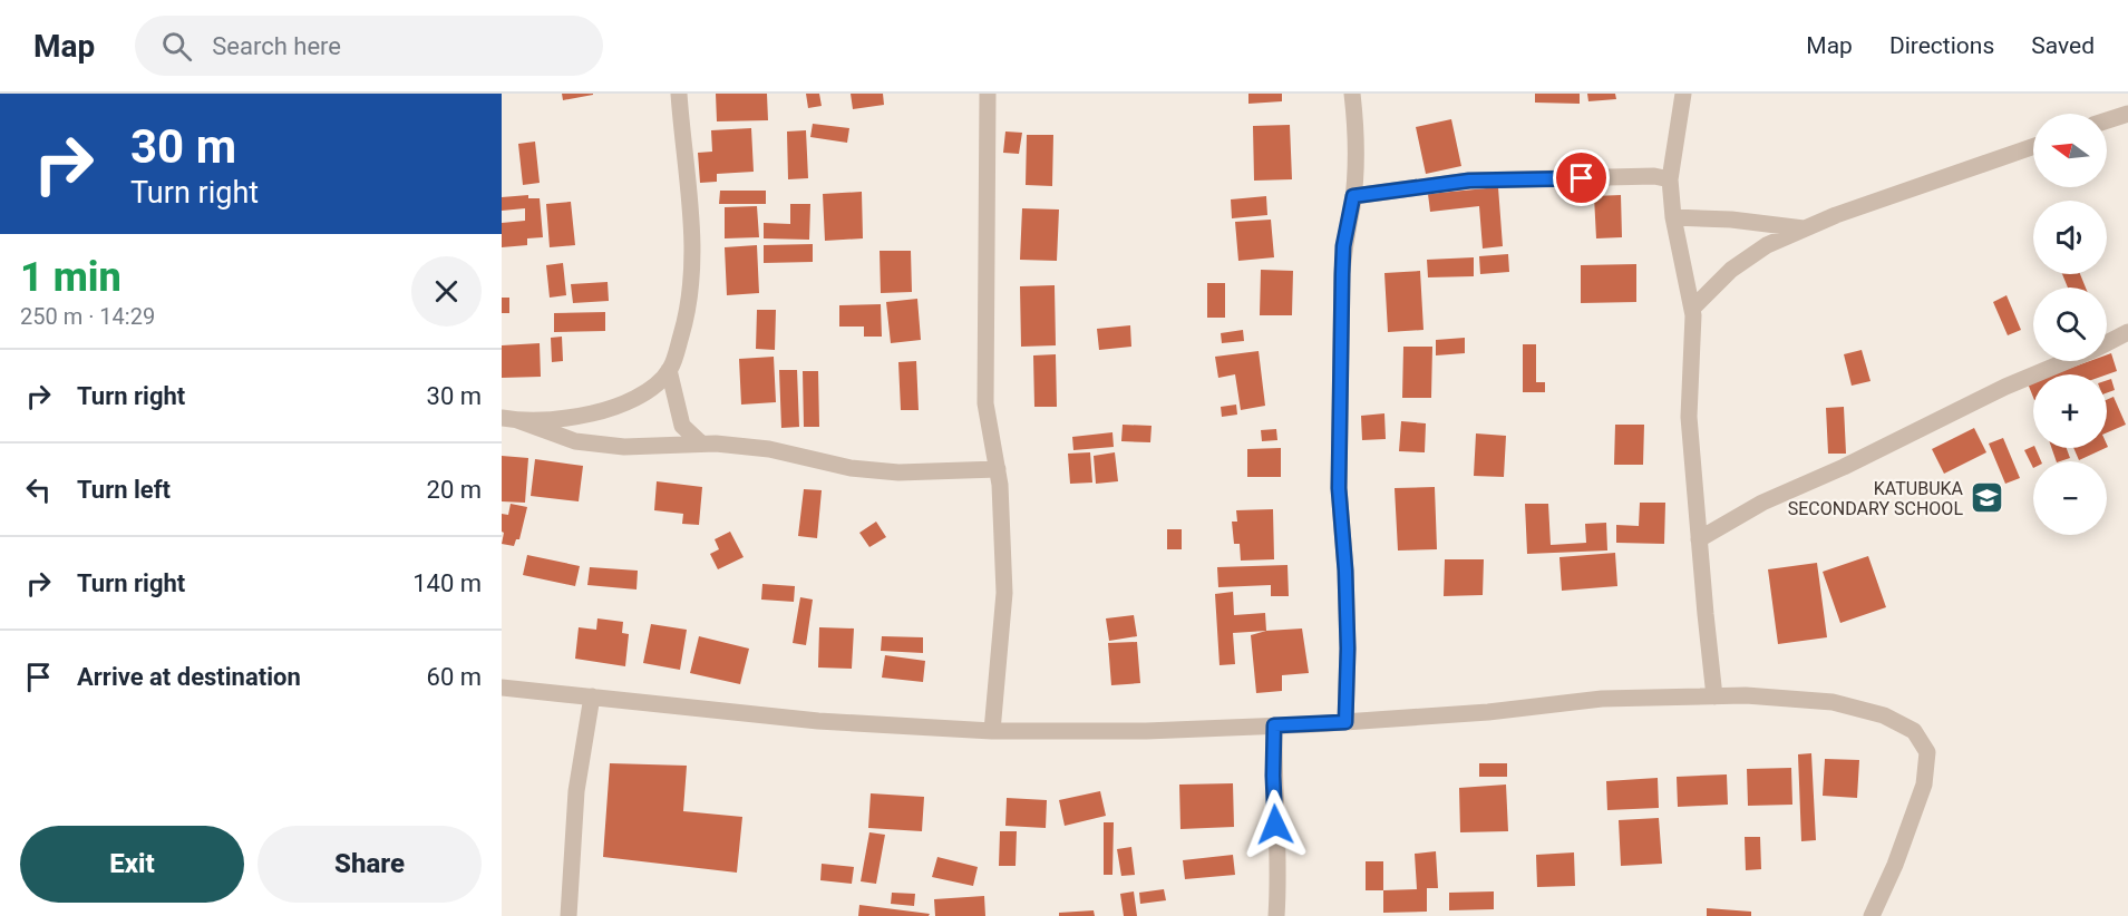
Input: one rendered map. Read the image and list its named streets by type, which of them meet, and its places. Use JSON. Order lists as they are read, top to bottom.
{
  "places": {
    "school or university": ["KATUBUKA SECONDARY SCHOOL"]
  },
  "north": "left",
  "page": {
    "header": "Map",
    "search": "Search here",
    "nav": ["Map", "Directions", "Saved"],
    "turn": ["30 m", "Turn right"],
    "map_buttons": ["+", "−"],
    "heading": ["1 min", "250 m · 14:29"],
    "list": [
      {
        "name": "Turn right",
        "value": "30 m"
      },
      {
        "name": "Turn left",
        "value": "20 m"
      },
      {
        "name": "Turn right",
        "value": "140 m"
      },
      {
        "name": "Arrive at destination",
        "value": "60 m"
      }
    ],
    "buttons": ["Exit", "Share"]
  }
}
